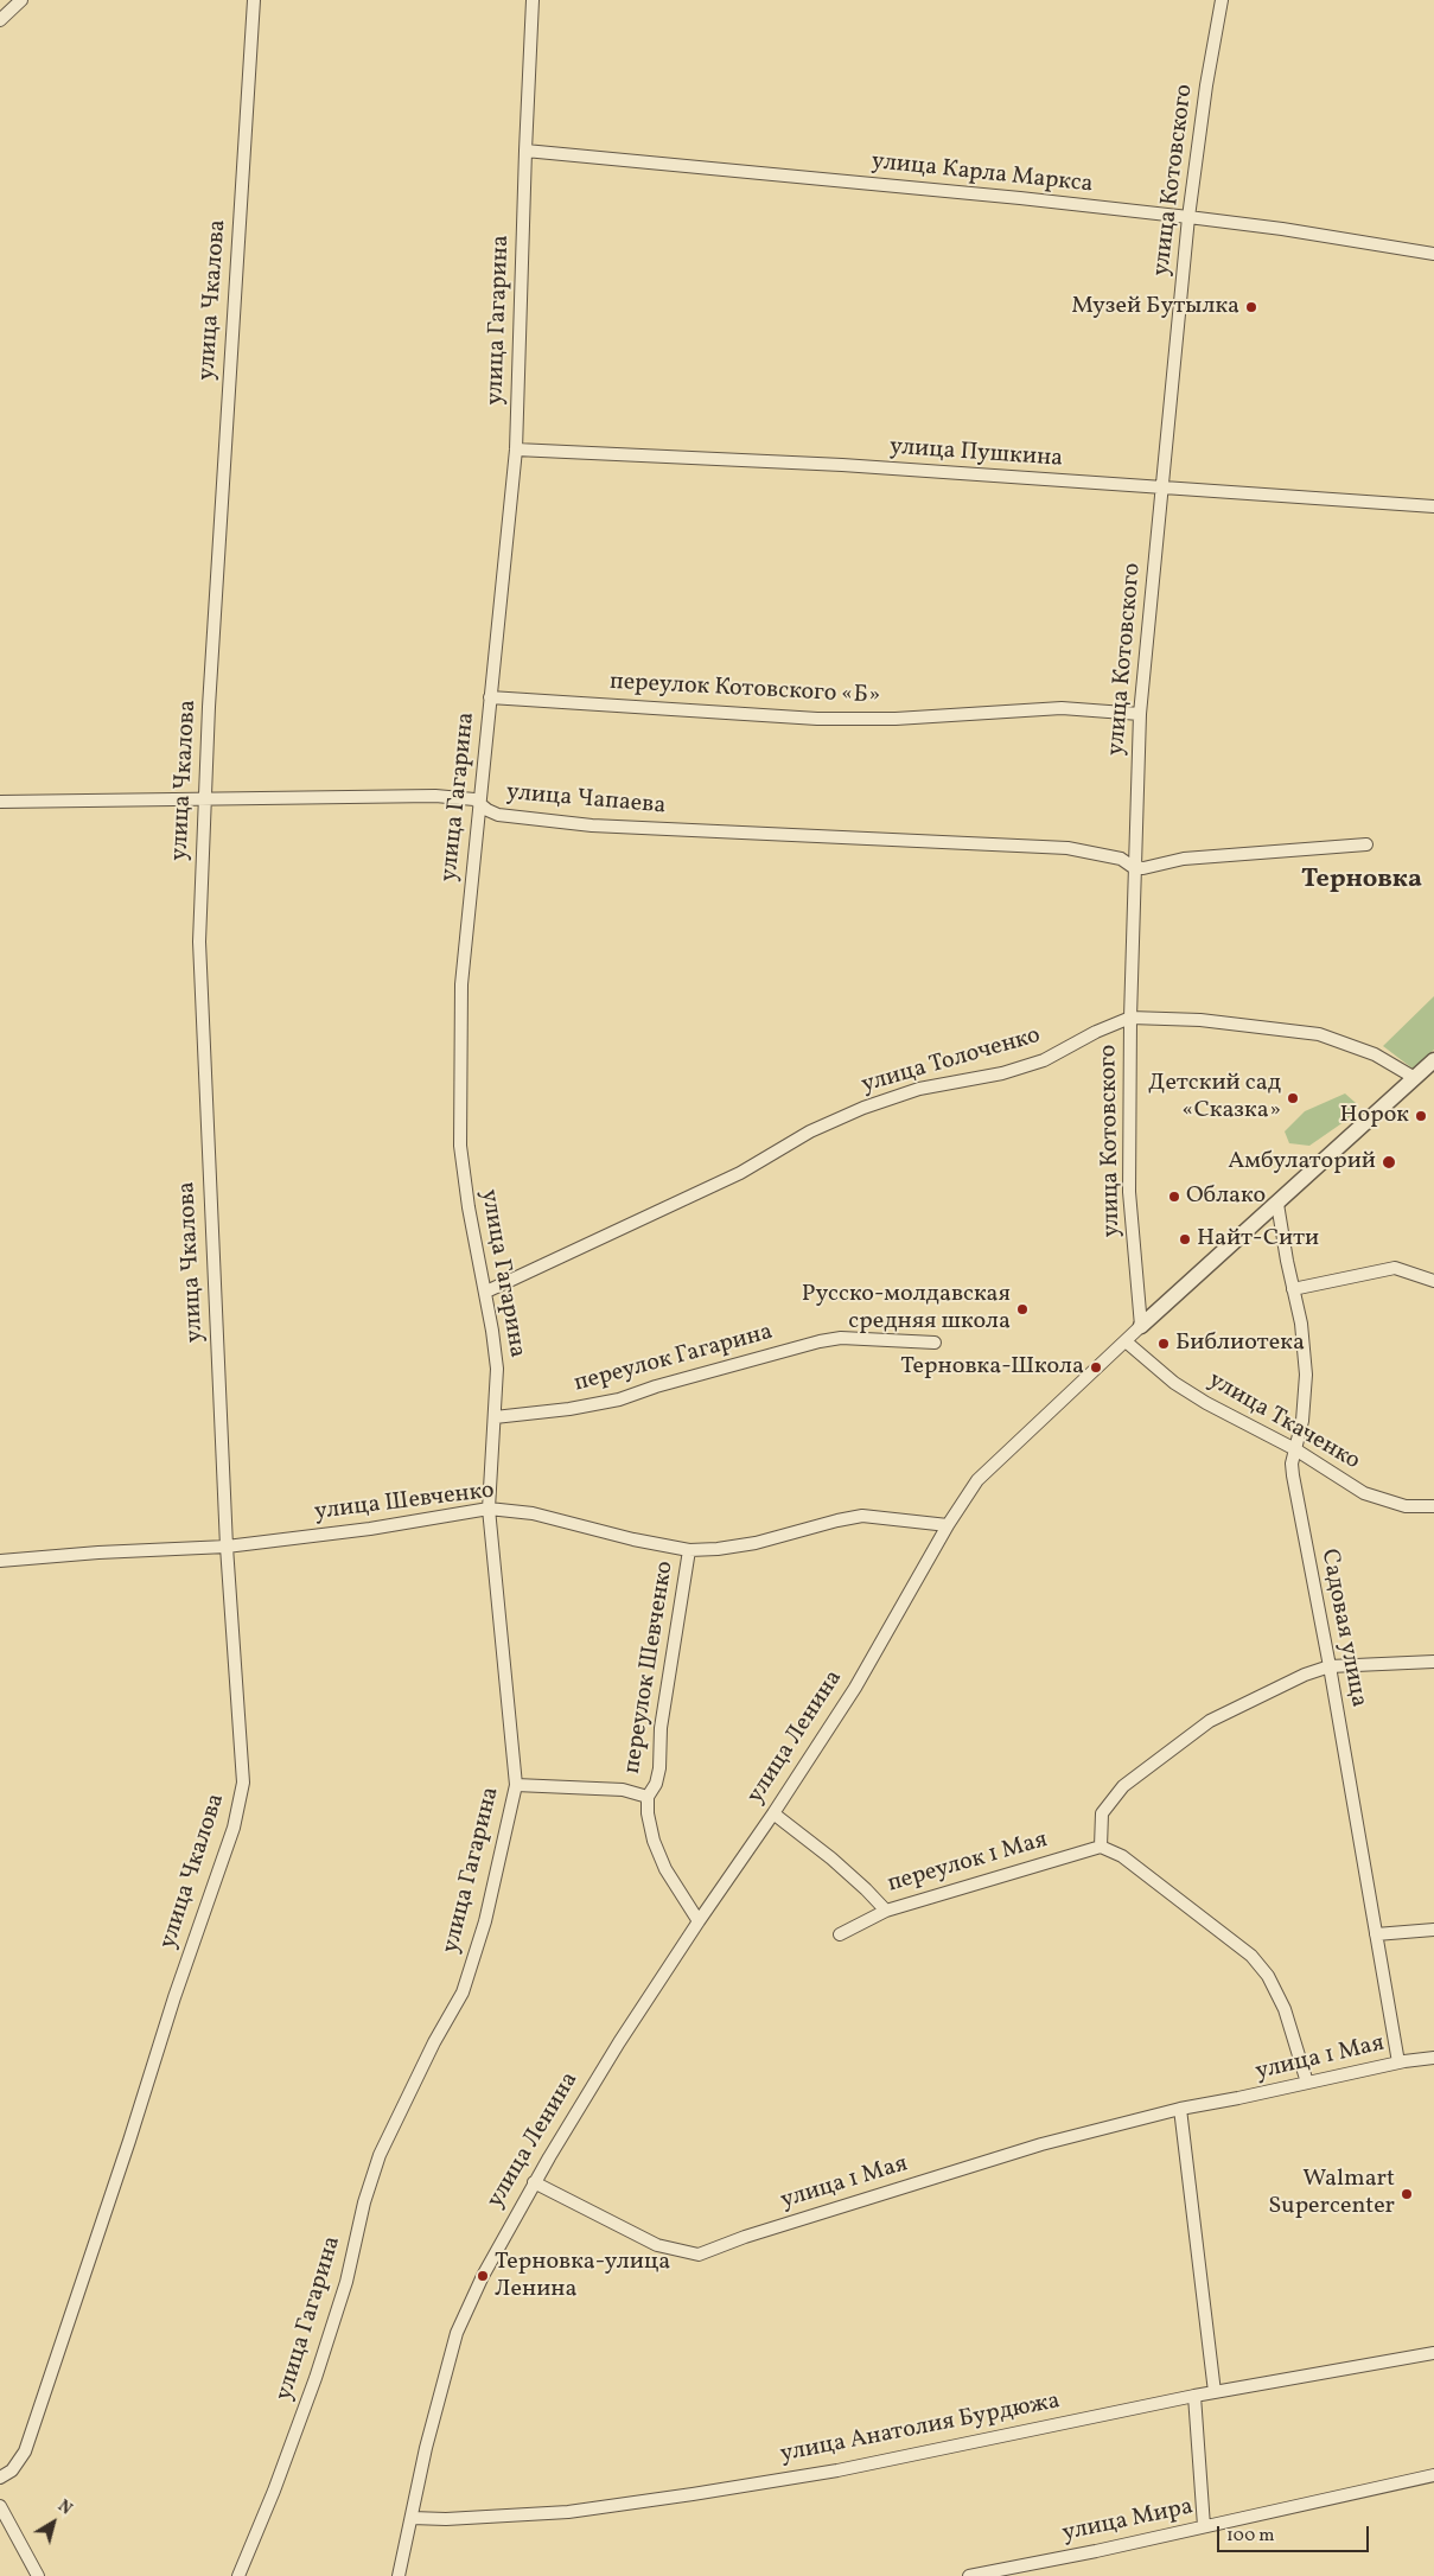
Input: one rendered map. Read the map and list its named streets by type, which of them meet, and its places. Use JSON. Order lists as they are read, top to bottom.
{
  "streets": {
    "street": [
      "улица Карла Маркса",
      "улица Котовского",
      "улица Чкалова",
      "улица Гагарина",
      "улица Пушкина",
      "переулок Котовского «Б»",
      "улица Чапаева",
      "улица Толоченко",
      "переулок Гагарина",
      "улица Ткаченко",
      "улица Шевченко",
      "Садовая улица",
      "переулок Шевченко",
      "улица Ленина",
      "переулок 1 Мая",
      "улица 1 Мая",
      "улица Анатолия Бурдюжа",
      "улица Мира"
    ]
  },
  "crossings": [
    ["улица Карла Маркса", "улица Котовского"],
    ["улица Карла Маркса", "улица Гагарина"],
    ["улица Котовского", "улица Пушкина"],
    ["улица Котовского", "переулок Котовского «Б»"],
    ["улица Котовского", "улица Чапаева"],
    ["улица Котовского", "улица Толоченко"],
    ["улица Котовского", "улица Ленина"],
    ["улица Чкалова", "улица Чапаева"],
    ["улица Чкалова", "улица Шевченко"],
    ["улица Гагарина", "улица Пушкина"],
    ["улица Гагарина", "переулок Котовского «Б»"],
    ["улица Гагарина", "улица Чапаева"],
    ["улица Гагарина", "улица Толоченко"],
    ["улица Гагарина", "переулок Гагарина"],
    ["улица Гагарина", "улица Шевченко"],
    ["улица Толоченко", "улица Ленина"],
    ["улица Ткаченко", "Садовая улица"],
    ["улица Ткаченко", "улица Ленина"],
    ["улица Шевченко", "переулок Шевченко"],
    ["улица Шевченко", "улица Ленина"],
    ["Садовая улица", "улица Ленина"],
    ["Садовая улица", "улица 1 Мая"],
    ["переулок Шевченко", "улица Ленина"],
    ["улица Ленина", "переулок 1 Мая"],
    ["улица Ленина", "улица 1 Мая"],
    ["улица Ленина", "улица Анатолия Бурдюжа"]
  ],
  "districts": ["Терновка"],
  "places": [
    "Музей Бутылка",
    "Детский сад «Сказка»",
    "Норок",
    "Амбулаторий",
    "Облако",
    "Найт-Сити",
    "Русско-молдавская средняя школа",
    "Библиотека",
    "Терновка-Школа",
    "Walmart Supercenter",
    "Терновка-улица Ленина"
  ],
  "scale_bar": "100 m",
  "north": "top right"
}
